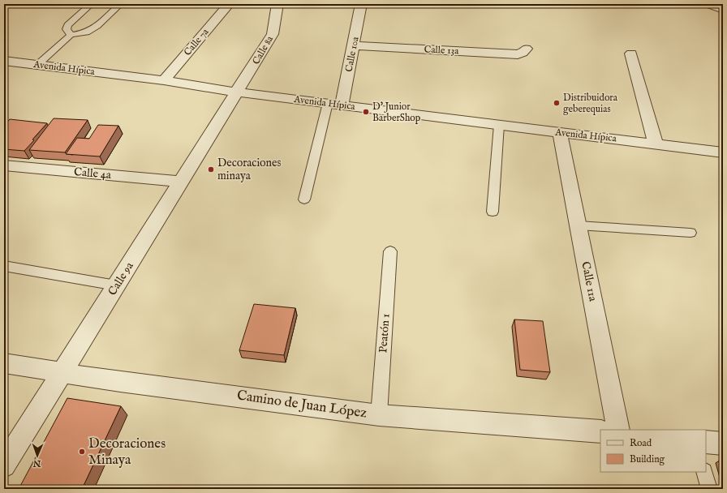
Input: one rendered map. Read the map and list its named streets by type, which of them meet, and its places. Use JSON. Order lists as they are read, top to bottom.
{
  "streets": {
    "street": [
      "Calle 7a",
      "Calle 8a",
      "Calle 13a",
      "Calle 10a",
      "Avenida Hípica",
      "Calle 4a",
      "Calle 9a",
      "Calle 11a",
      "Camino de Juan López"
    ],
    "lane": ["Peatón 1"]
  },
  "crossings": [
    ["Calle 7a", "Avenida Hípica"],
    ["Calle 8a", "Avenida Hípica"],
    ["Calle 8a", "Calle 9a"],
    ["Calle 13a", "Calle 10a"],
    ["Calle 10a", "Avenida Hípica"],
    ["Avenida Hípica", "Calle 9a"],
    ["Avenida Hípica", "Calle 11a"],
    ["Calle 4a", "Calle 9a"],
    ["Calle 9a", "Camino de Juan López"],
    ["Peatón 1", "Camino de Juan López"]
  ],
  "places": [
    "Distribuidora geberequias",
    "D' Junior BarberShop",
    "Decoraciones minaya",
    "Decoraciones Minaya"
  ],
  "legend": ["Road", "Building"],
  "north": "bottom"
}
